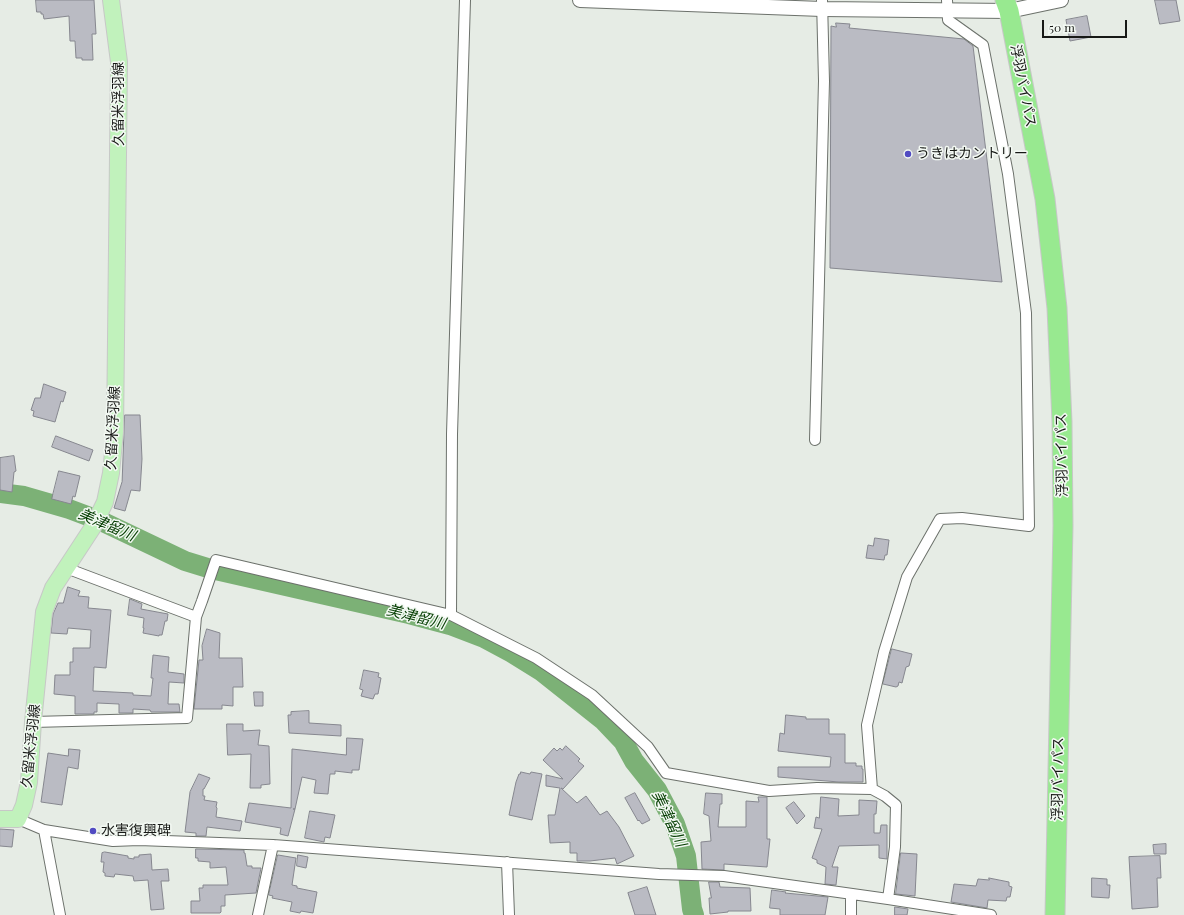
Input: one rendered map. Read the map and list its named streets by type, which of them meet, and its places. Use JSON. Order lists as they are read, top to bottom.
{
  "streets": {
    "highway": ["浮羽バイパス"],
    "main road": ["久留米浮羽線"]
  },
  "water": ["美津留川"],
  "places": ["うきはカントリー", "水害復興碑"],
  "scale_bar": "50 m"
}
